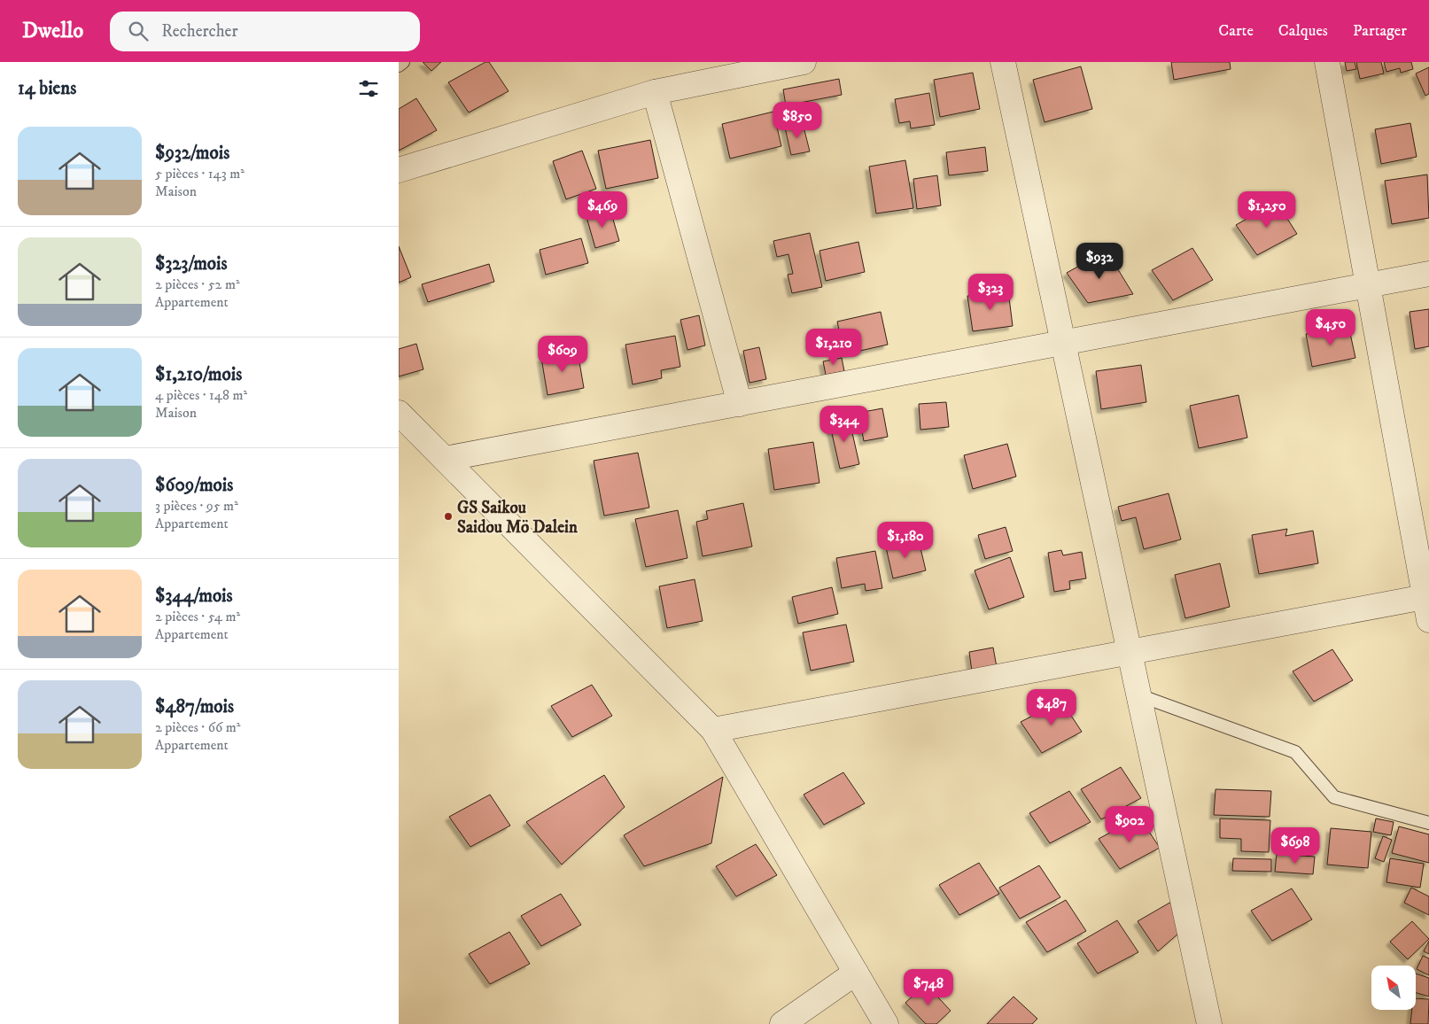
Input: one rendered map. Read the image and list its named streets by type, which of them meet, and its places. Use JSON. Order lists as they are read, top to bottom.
{
  "places": ["GS Saikou Saidou Mö Dalein"],
  "north": "top left",
  "page": {
    "header": "Dwello",
    "search": "Rechercher",
    "nav": ["Carte", "Calques", "Partager"],
    "heading": "14 biens",
    "price": [
      "$850",
      "$469",
      "$1,250",
      "$932",
      "$323",
      "$450",
      "$1,210",
      "$609",
      "$344",
      "$1,180",
      "$487",
      "$902",
      "$698",
      "$748"
    ],
    "list": [
      {
        "name": "$932/mois",
        "note": "5 pièces · 143 m² · Maison"
      },
      {
        "name": "$323/mois",
        "note": "2 pièces · 52 m² · Appartement"
      },
      {
        "name": "$1,210/mois",
        "note": "4 pièces · 148 m² · Maison"
      },
      {
        "name": "$609/mois",
        "note": "3 pièces · 95 m² · Appartement"
      },
      {
        "name": "$344/mois",
        "note": "2 pièces · 54 m² · Appartement"
      },
      {
        "name": "$487/mois",
        "note": "2 pièces · 66 m² · Appartement"
      }
    ]
  }
}
